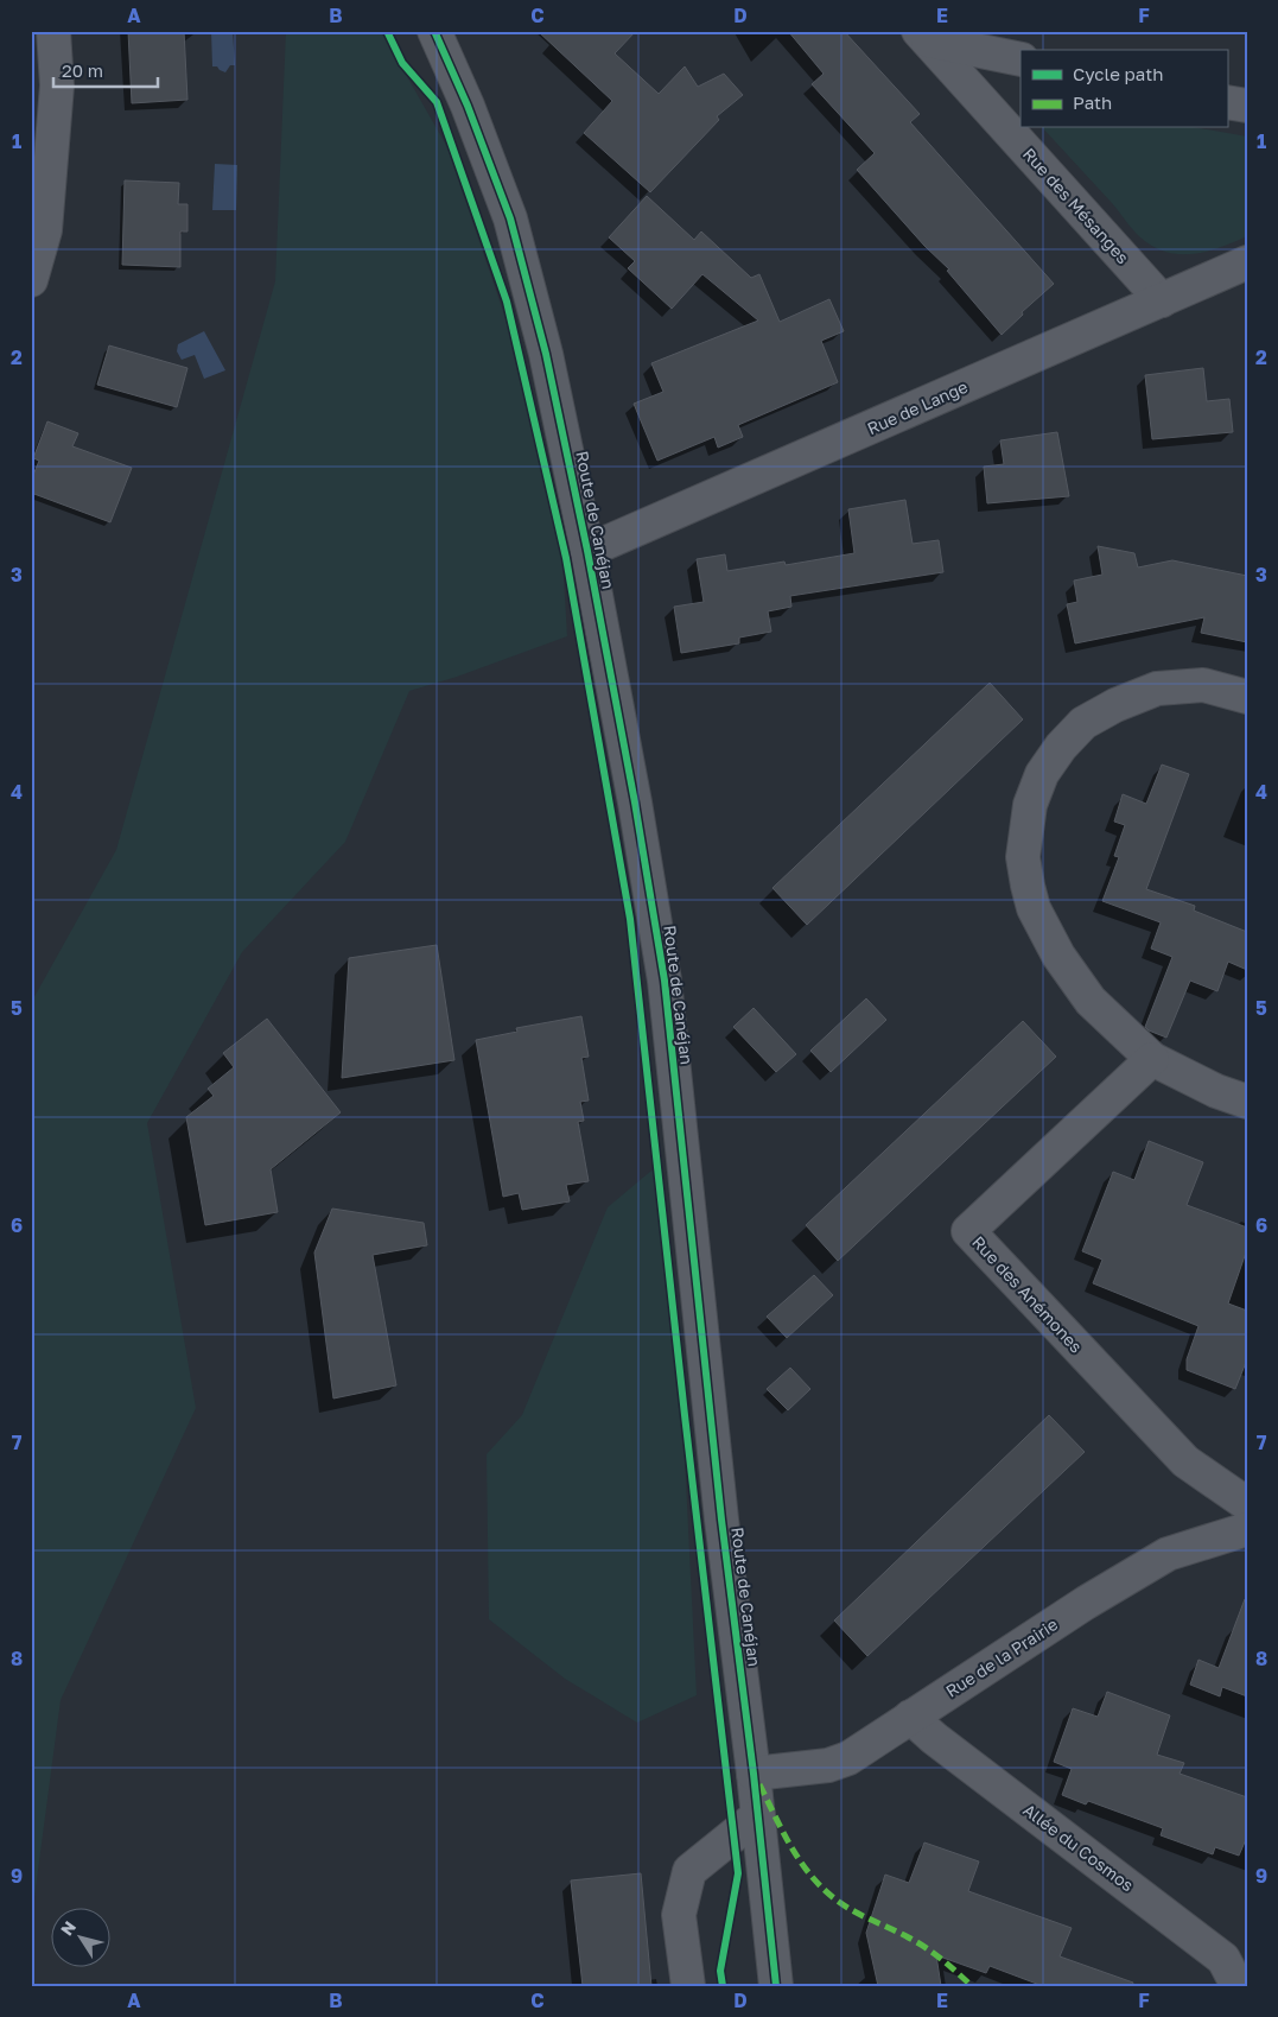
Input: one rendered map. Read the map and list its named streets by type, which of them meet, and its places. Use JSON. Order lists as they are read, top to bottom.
{
  "streets": {
    "street": [
      "Rue des Mésanges",
      "Rue de Lange",
      "Route de Canéjan",
      "Rue des Anémones",
      "Rue de la Prairie",
      "Allée du Cosmos"
    ]
  },
  "crossings": [
    ["Rue des Mésanges", "Rue de Lange"],
    ["Rue de Lange", "Route de Canéjan"],
    ["Route de Canéjan", "Rue de la Prairie"],
    ["Rue de la Prairie", "Allée du Cosmos"]
  ],
  "legend": ["Cycle path", "Path"],
  "scale_bar": "20 m",
  "north": "top left",
  "grid": {
    "columns": [
      "A",
      "B",
      "C",
      "D",
      "E",
      "F"
    ],
    "rows": [
      "1",
      "2",
      "3",
      "4",
      "5",
      "6",
      "7",
      "8",
      "9"
    ]
  }
}
